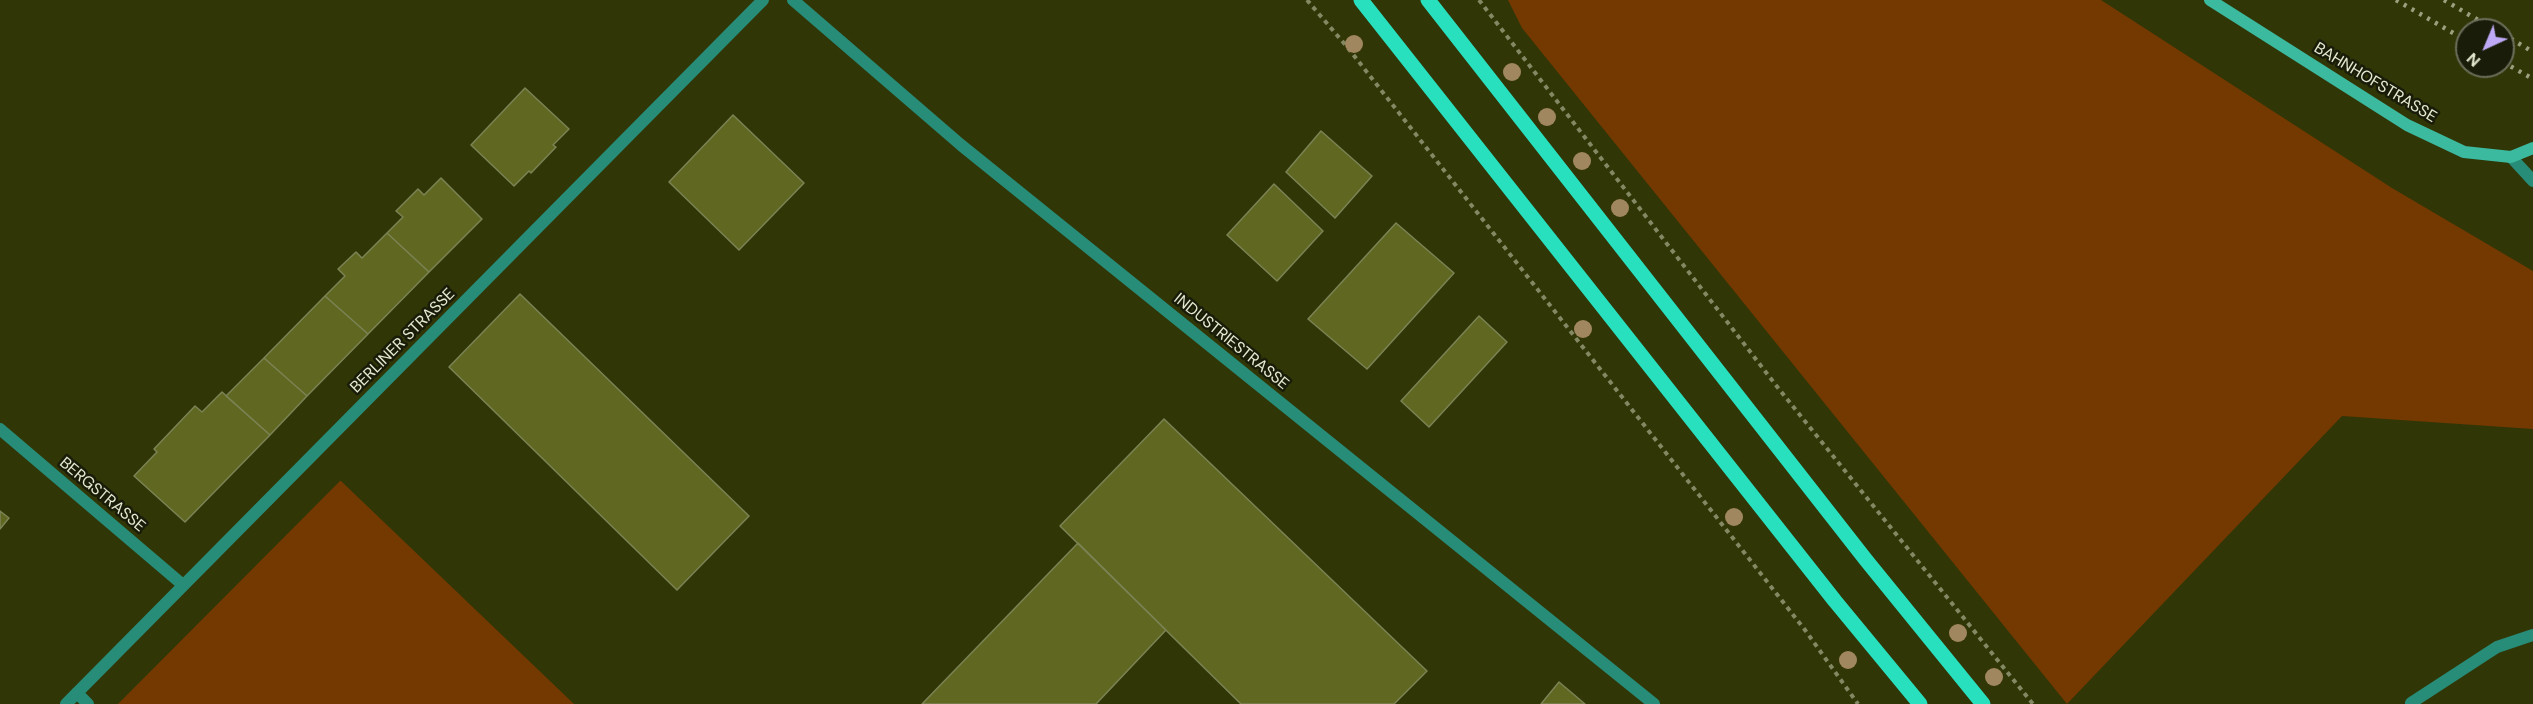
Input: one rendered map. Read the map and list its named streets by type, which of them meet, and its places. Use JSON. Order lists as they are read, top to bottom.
{
  "streets": {
    "street": [
      "BAHNHOFSTRASSE",
      "BERLINER STRASSE",
      "INDUSTRIESTRASSE",
      "BERGSTRASSE"
    ]
  },
  "crossings": [
    ["BERLINER STRASSE", "BERGSTRASSE"]
  ],
  "north": "bottom left"
}
